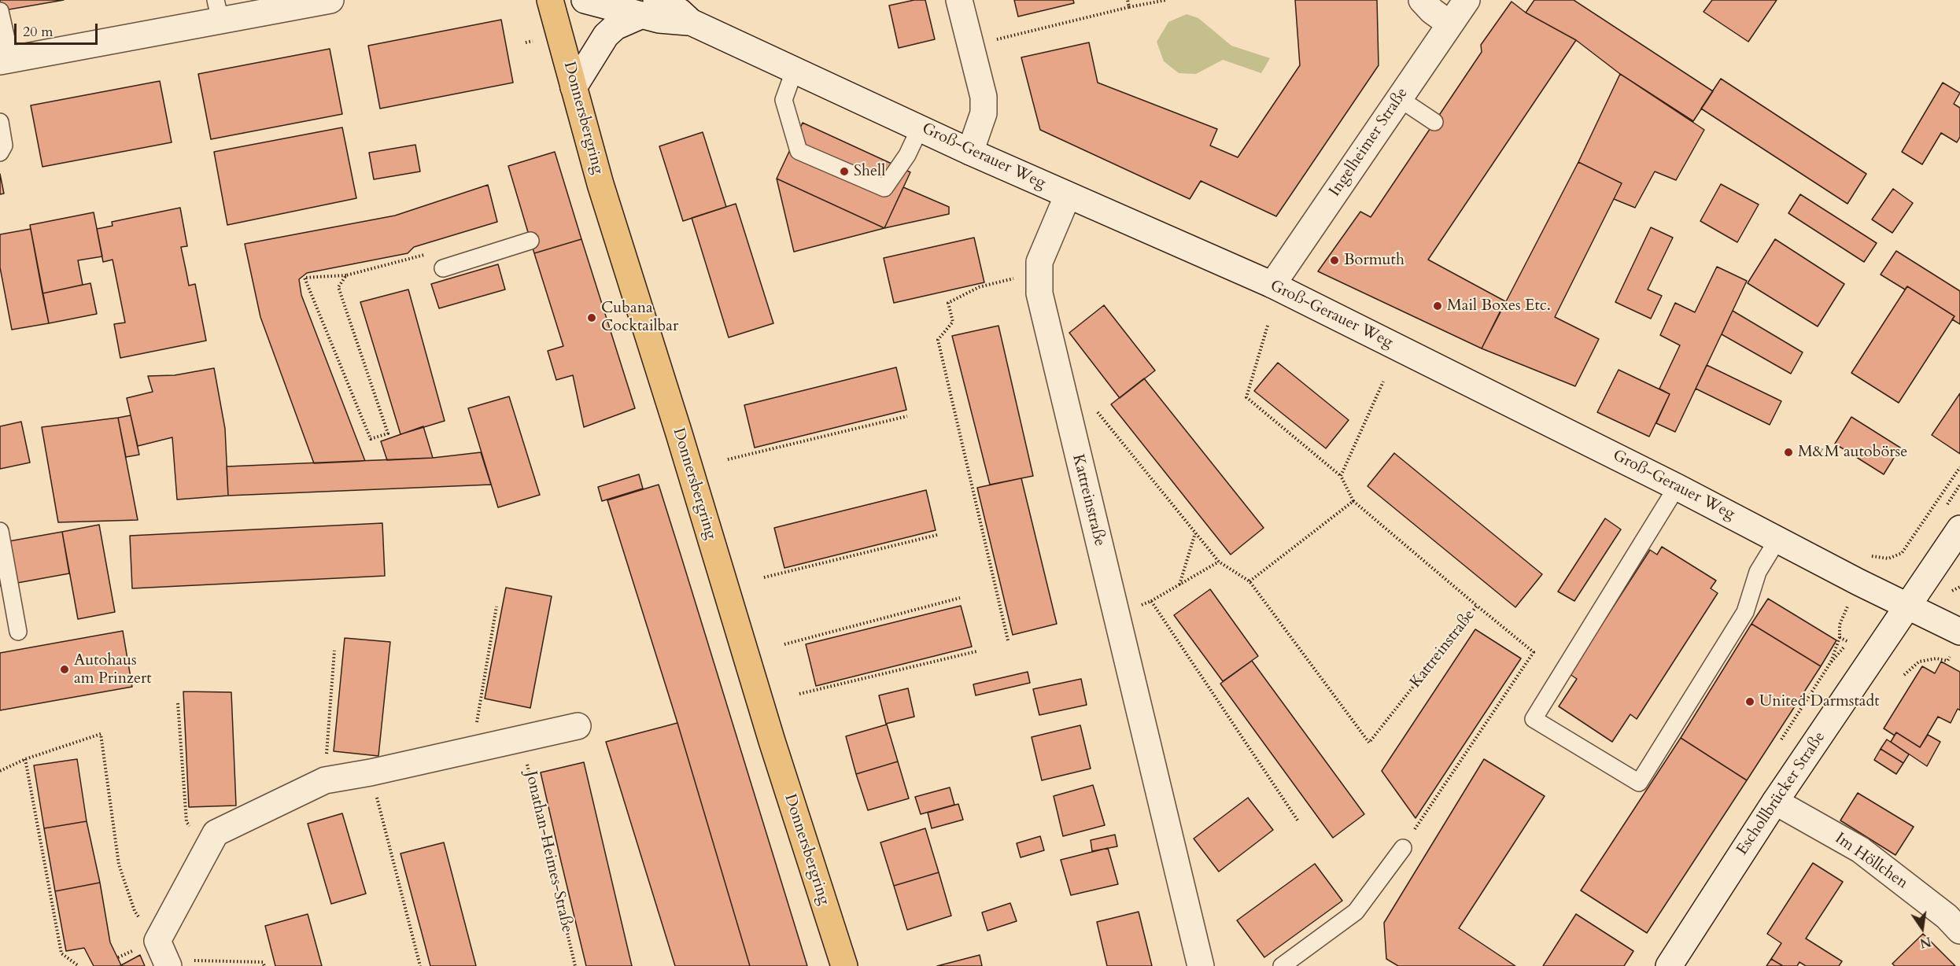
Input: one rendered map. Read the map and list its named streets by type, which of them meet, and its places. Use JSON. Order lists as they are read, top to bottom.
{
  "streets": {
    "main road": ["Donnersbergring"],
    "street": [
      "Ingelheimer Straße",
      "Groß-Gerauer Weg",
      "Kattreinstraße",
      "Eschollbrücker Straße",
      "Im Höllchen"
    ],
    "path": ["Jonathan-Heimes-Straße"]
  },
  "crossings": [
    ["Ingelheimer Straße", "Groß-Gerauer Weg"],
    ["Groß-Gerauer Weg", "Kattreinstraße"],
    ["Groß-Gerauer Weg", "Eschollbrücker Straße"],
    ["Eschollbrücker Straße", "Im Höllchen"]
  ],
  "places": [
    "Shell",
    "Bormuth",
    "Mail Boxes Etc.",
    "Cubana Cocktailbar",
    "M&M autobörse",
    "Autohaus am Prinzert",
    "United Darmstadt"
  ],
  "scale_bar": "20 m",
  "north": "bottom"
}
